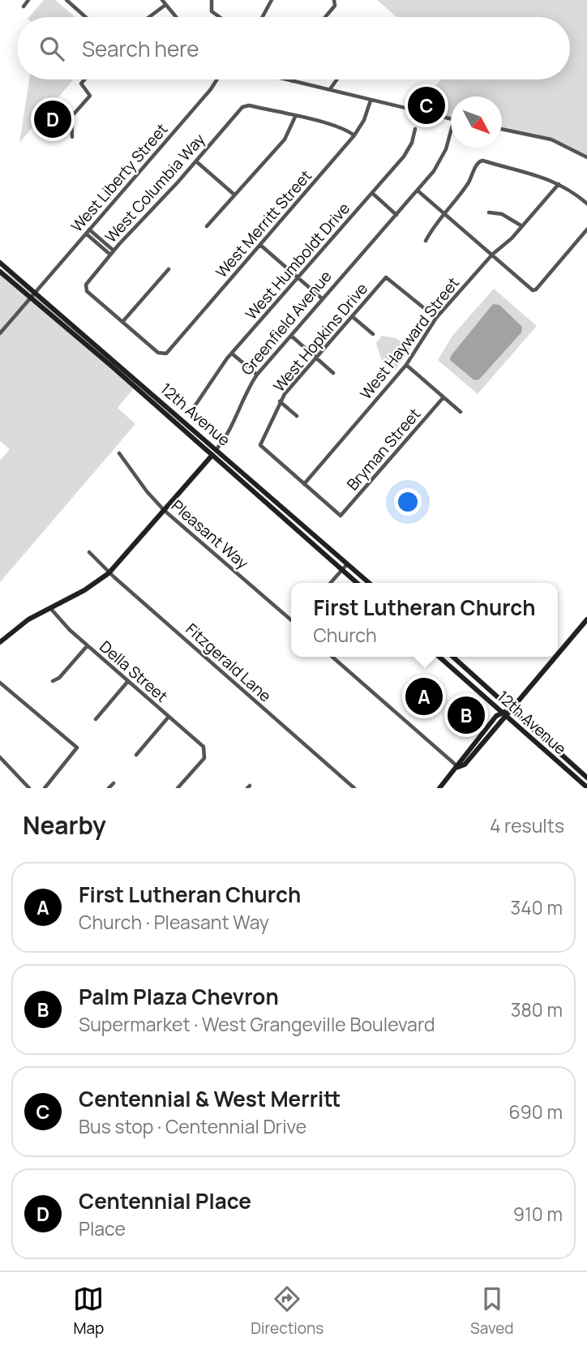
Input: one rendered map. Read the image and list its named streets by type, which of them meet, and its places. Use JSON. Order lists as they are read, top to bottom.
{
  "streets": {
    "main road": ["Greenfield Avenue", "12th Avenue"],
    "street": [
      "West Liberty Street",
      "West Columbia Way",
      "West Merritt Street",
      "West Humboldt Drive",
      "West Hopkins Drive",
      "West Hayward Street",
      "Bryman Street",
      "Pleasant Way",
      "Fitzgerald Lane",
      "Della Street"
    ]
  },
  "crossings": [
    ["West Liberty Street", "12th Avenue"],
    ["West Columbia Way", "West Merritt Street"],
    ["Greenfield Avenue", "12th Avenue"],
    ["Greenfield Avenue", "Pleasant Way"],
    ["Greenfield Avenue", "Fitzgerald Lane"],
    ["Greenfield Avenue", "Della Street"],
    ["West Hopkins Drive", "West Hayward Street"],
    ["West Hopkins Drive", "Bryman Street"],
    ["West Hayward Street", "Bryman Street"]
  ],
  "north": "bottom right",
  "page": {
    "search": "Search here",
    "pins": [
      "C",
      "D",
      "A",
      "B"
    ],
    "popup": ["First Lutheran Church", "Church"],
    "heading": ["Nearby", "4 results"],
    "list": [
      {
        "mark": "A",
        "name": "First Lutheran Church",
        "note": "Church · Pleasant Way",
        "value": "340 m"
      },
      {
        "mark": "B",
        "name": "Palm Plaza Chevron",
        "note": "Supermarket · West Grangeville Boulevard",
        "value": "380 m"
      },
      {
        "mark": "C",
        "name": "Centennial & West Merritt",
        "note": "Bus stop · Centennial Drive",
        "value": "690 m"
      },
      {
        "mark": "D",
        "name": "Centennial Place",
        "note": "Place",
        "value": "910 m"
      }
    ],
    "nav": ["Map", "Directions", "Saved"]
  }
}
